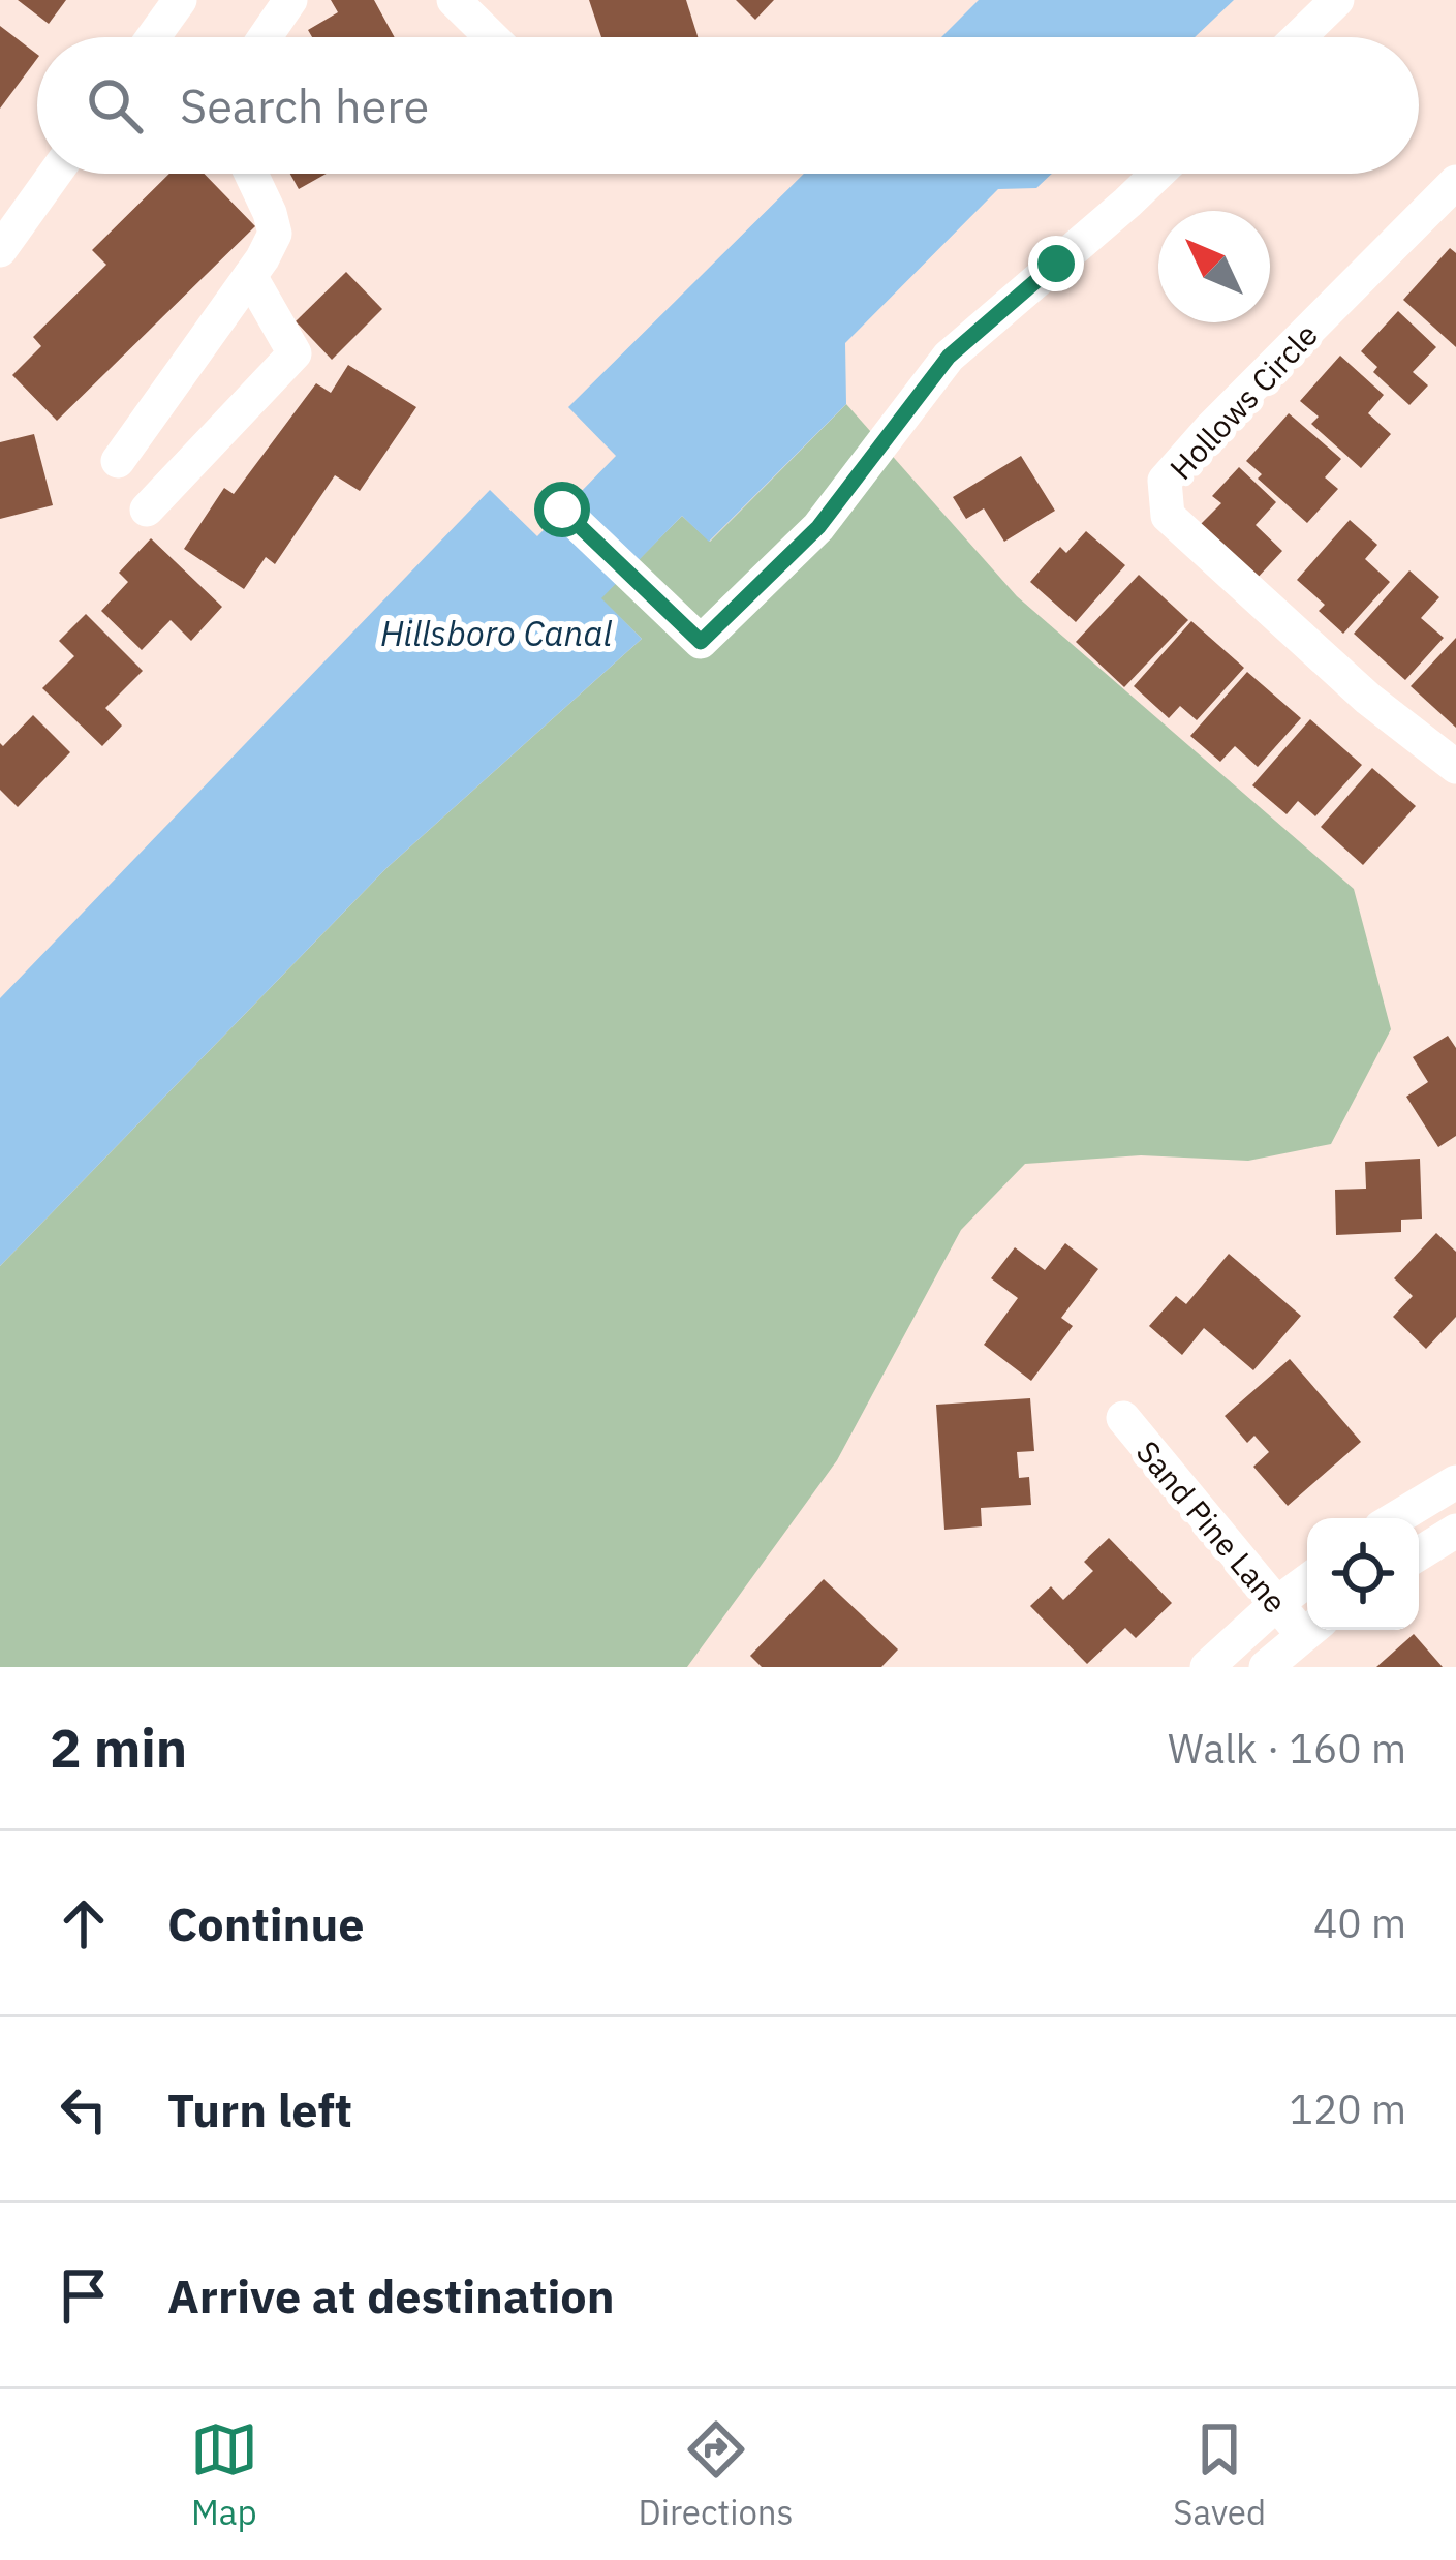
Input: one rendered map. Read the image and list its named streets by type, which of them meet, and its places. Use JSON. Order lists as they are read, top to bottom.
{
  "streets": {
    "street": ["Hollows Circle", "Sand Pine Lane"]
  },
  "water": ["Hillsboro Canal"],
  "north": "top left",
  "page": {
    "search": "Search here",
    "heading": ["2 min", "Walk · 160 m"],
    "list": [
      ["Continue", "40 m"],
      ["Turn left", "120 m"],
      "Arrive at destination"
    ],
    "nav": ["Map", "Directions", "Saved"]
  }
}
